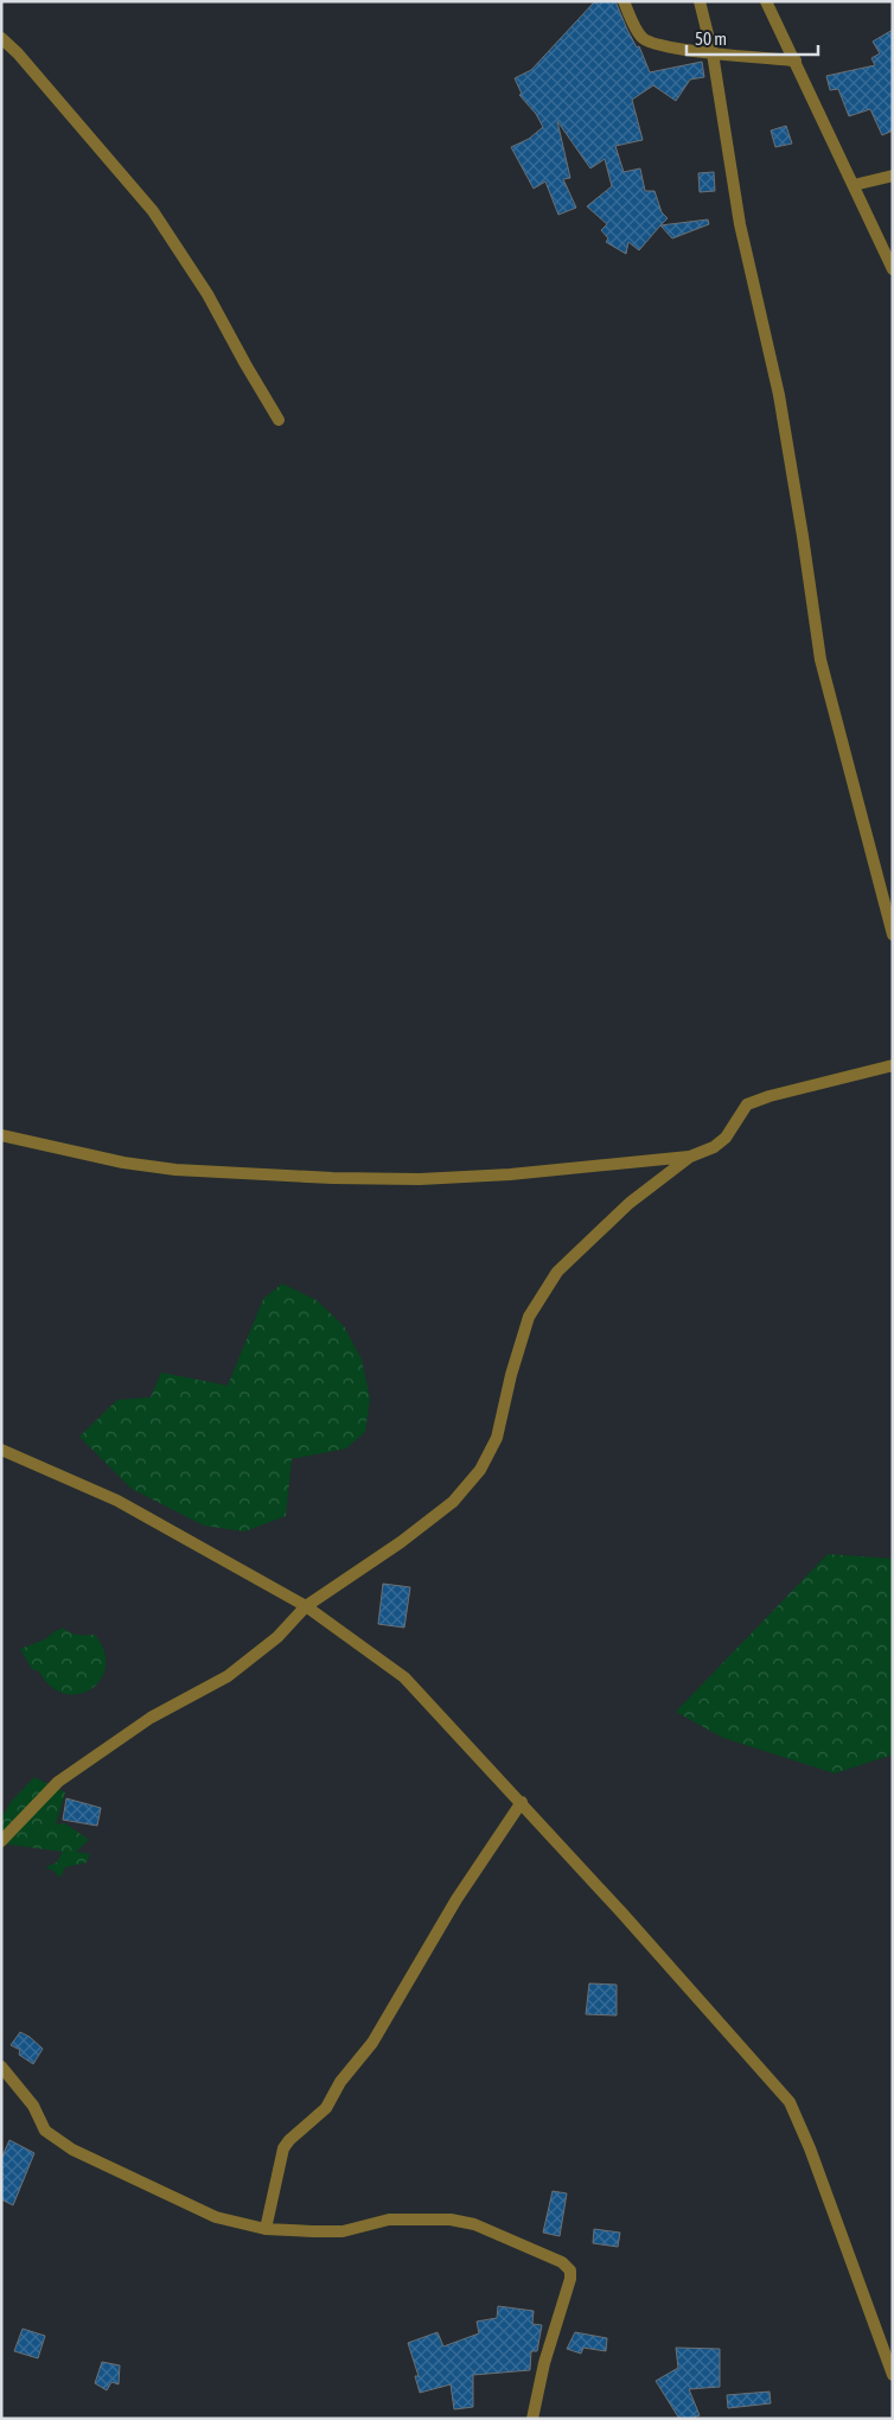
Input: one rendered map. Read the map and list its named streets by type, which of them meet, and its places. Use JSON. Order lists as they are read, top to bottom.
{
  "scale_bar": "50 m"
}
